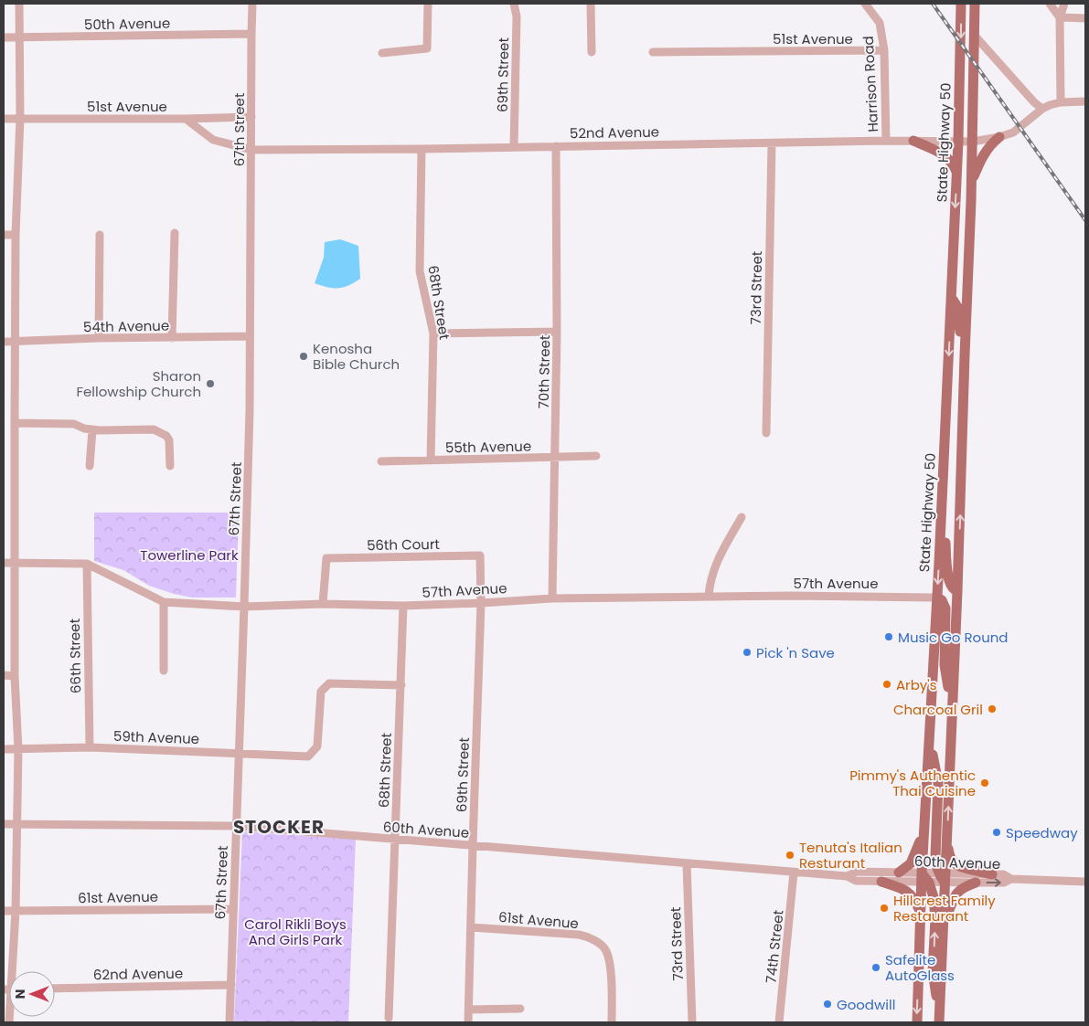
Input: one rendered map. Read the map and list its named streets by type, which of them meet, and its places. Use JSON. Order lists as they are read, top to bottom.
{
  "streets": {
    "main road": ["State Highway 50"],
    "street": [
      "50th Avenue",
      "51st Avenue",
      "69th Street",
      "Harrison Road",
      "67th Street",
      "52nd Avenue",
      "73rd Street",
      "68th Street",
      "54th Avenue",
      "70th Street",
      "55th Avenue",
      "56th Court",
      "57th Avenue",
      "66th Street",
      "59th Avenue",
      "60th Avenue",
      "61st Avenue",
      "74th Street",
      "62nd Avenue"
    ]
  },
  "crossings": [
    ["50th Avenue", "67th Street"],
    ["51st Avenue", "Harrison Road"],
    ["51st Avenue", "67th Street"],
    ["51st Avenue", "52nd Avenue"],
    ["69th Street", "52nd Avenue"],
    ["69th Street", "56th Court"],
    ["69th Street", "57th Avenue"],
    ["69th Street", "60th Avenue"],
    ["69th Street", "61st Avenue"],
    ["Harrison Road", "52nd Avenue"],
    ["67th Street", "52nd Avenue"],
    ["67th Street", "54th Avenue"],
    ["67th Street", "57th Avenue"],
    ["67th Street", "59th Avenue"],
    ["67th Street", "60th Avenue"],
    ["67th Street", "61st Avenue"],
    ["67th Street", "62nd Avenue"],
    ["52nd Avenue", "State Highway 50"],
    ["52nd Avenue", "73rd Street"],
    ["52nd Avenue", "68th Street"],
    ["52nd Avenue", "70th Street"],
    ["State Highway 50", "57th Avenue"],
    ["State Highway 50", "60th Avenue"],
    ["73rd Street", "60th Avenue"],
    ["68th Street", "55th Avenue"],
    ["68th Street", "57th Avenue"],
    ["68th Street", "59th Avenue"],
    ["68th Street", "60th Avenue"],
    ["70th Street", "55th Avenue"],
    ["70th Street", "57th Avenue"],
    ["56th Court", "57th Avenue"],
    ["57th Avenue", "66th Street"],
    ["66th Street", "59th Avenue"],
    ["60th Avenue", "74th Street"]
  ],
  "districts": ["STOCKER"],
  "parks": ["Towerline Park", "Carol Rikli Boys And Girls Park"],
  "places": [
    "Kenosha Bible Church",
    "Sharon Fellowship Church",
    "Music Go Round",
    "Pick 'n Save",
    "Arby's",
    "Charcoal Gril",
    "Pimmy's Authentic Thai Cuisine",
    "Speedway",
    "Tenuta's Italian Resturant",
    "Hillcrest Family Restaurant",
    "Safelite AutoGlass",
    "Goodwill"
  ],
  "north": "left"
}
